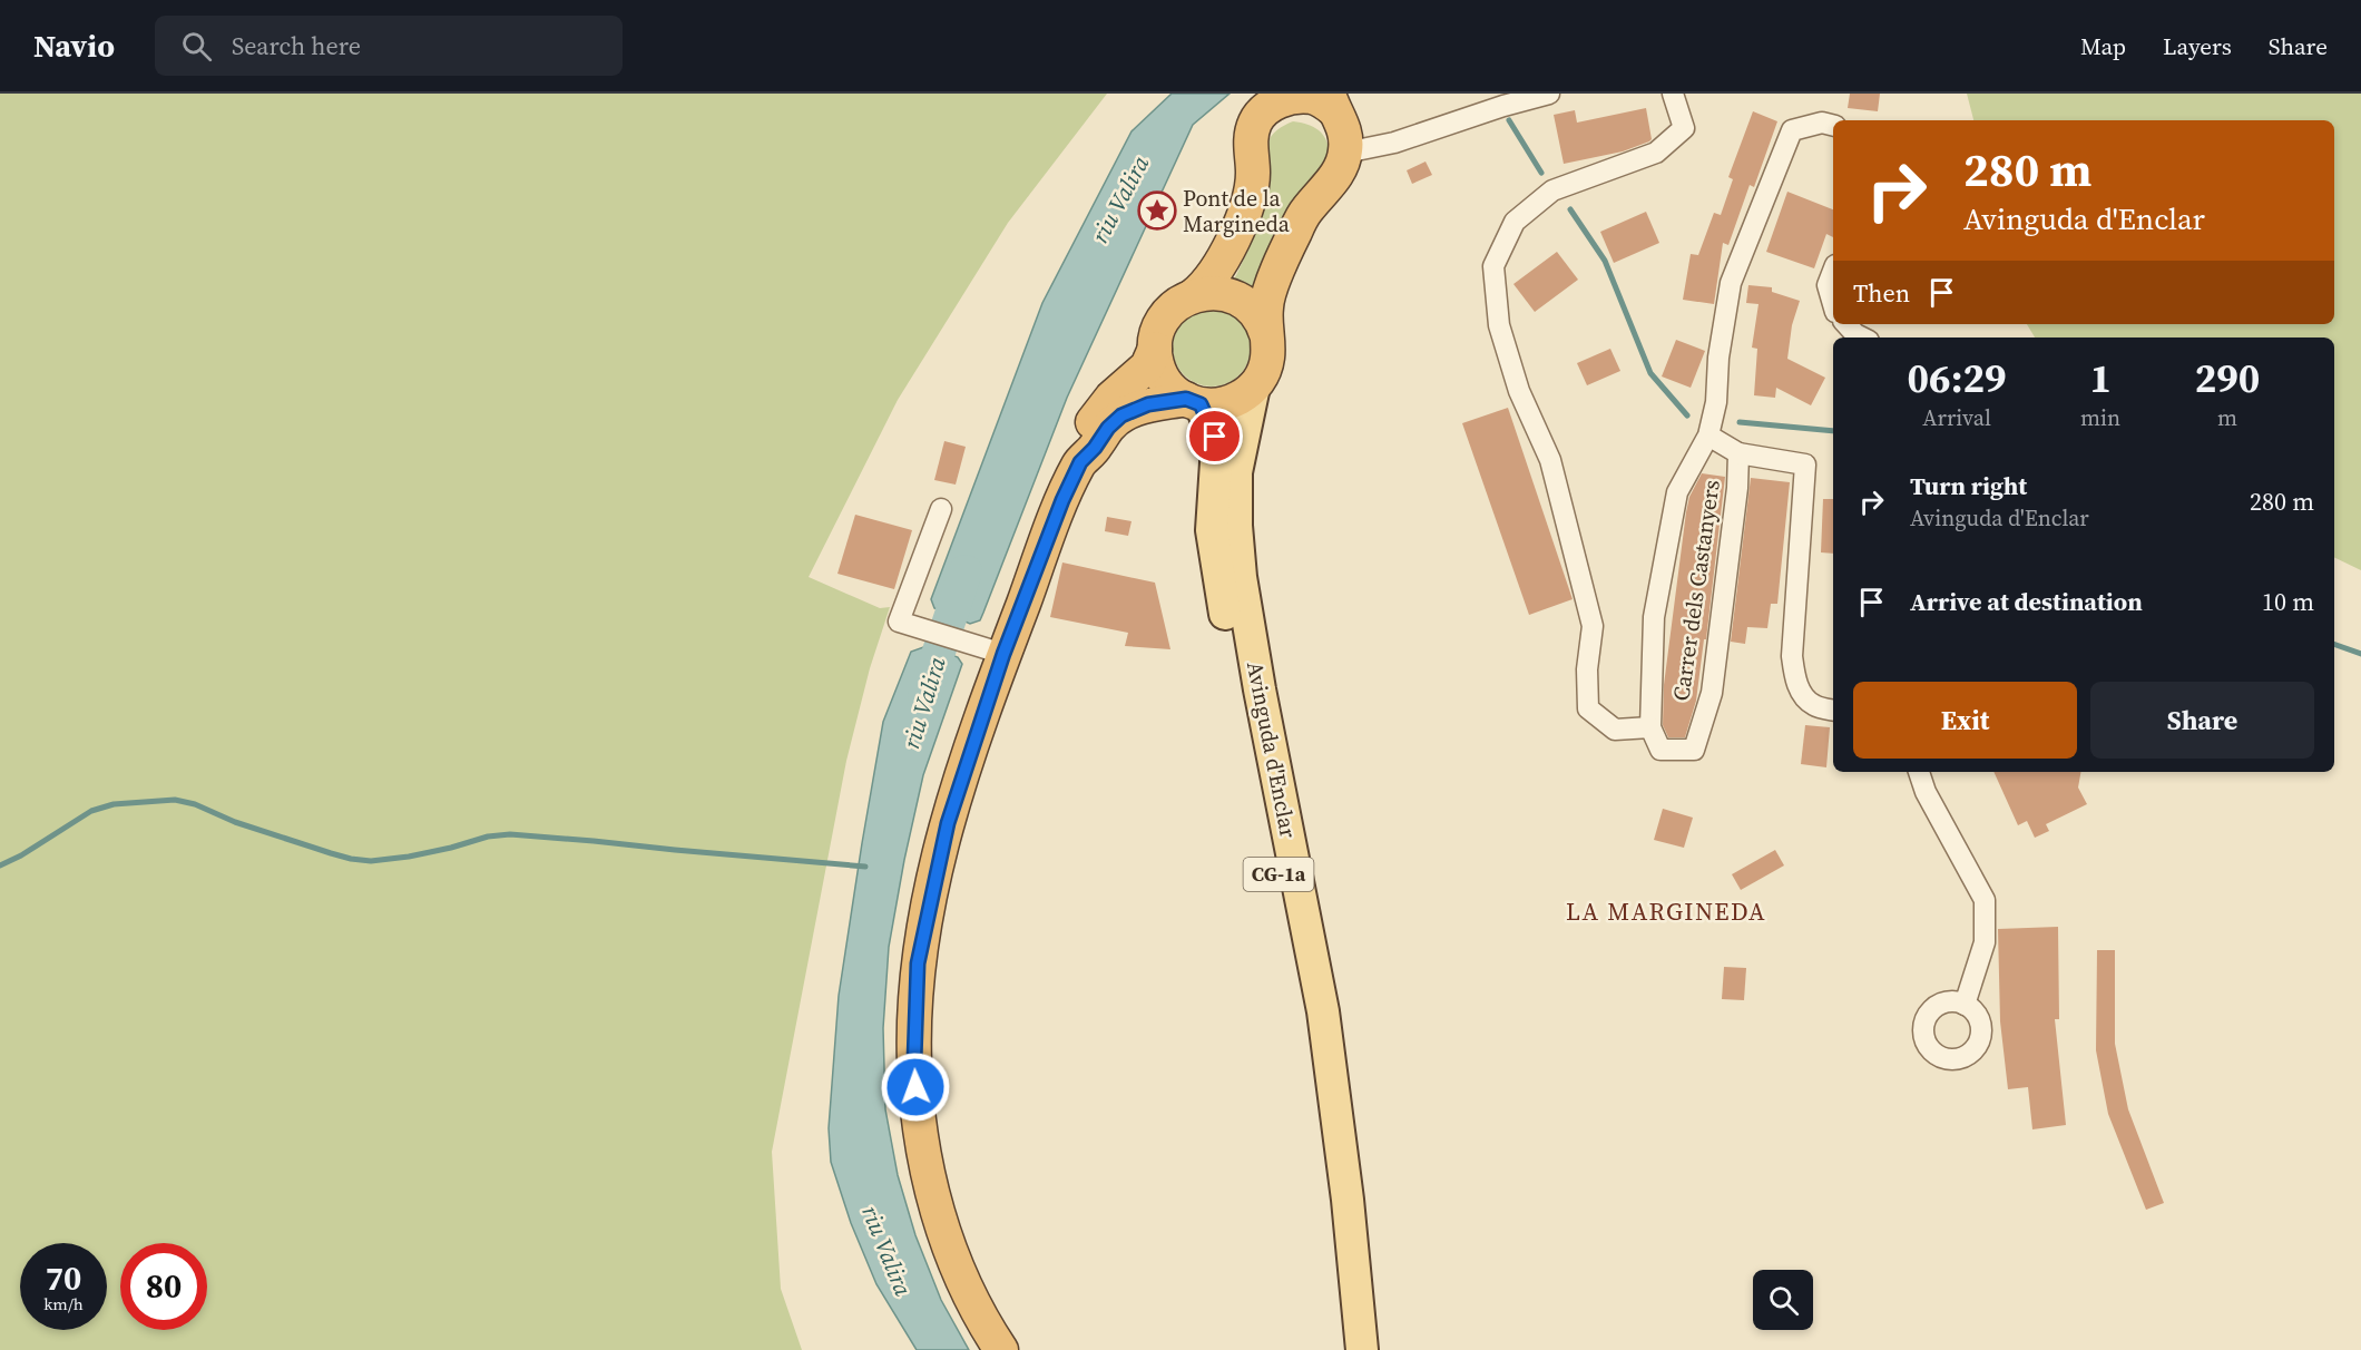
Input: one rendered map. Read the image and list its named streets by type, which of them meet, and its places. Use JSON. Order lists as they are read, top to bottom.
{
  "streets": {
    "main road": ["Avinguda d'Enclar", "CG-1a"],
    "street": ["Carrer dels Castanyers"]
  },
  "districts": ["LA MARGINEDA"],
  "water": ["riu Valira"],
  "places": {
    "place": ["Pont de la Margineda"]
  },
  "page": {
    "header": "Navio",
    "search": "Search here",
    "nav": ["Map", "Layers", "Share"],
    "turn": ["280 m", "Avinguda d'Enclar"],
    "then": "Then",
    "eta": [
      "06:29",
      "Arrival",
      "1",
      "min",
      "290",
      "m"
    ],
    "list": [
      {
        "name": "Turn right",
        "note": "Avinguda d'Enclar",
        "value": "280 m"
      },
      {
        "name": "Arrive at destination",
        "value": "10 m"
      }
    ],
    "buttons": ["Exit", "Share"],
    "speed": "70 km/h",
    "limit": "80"
  }
}
